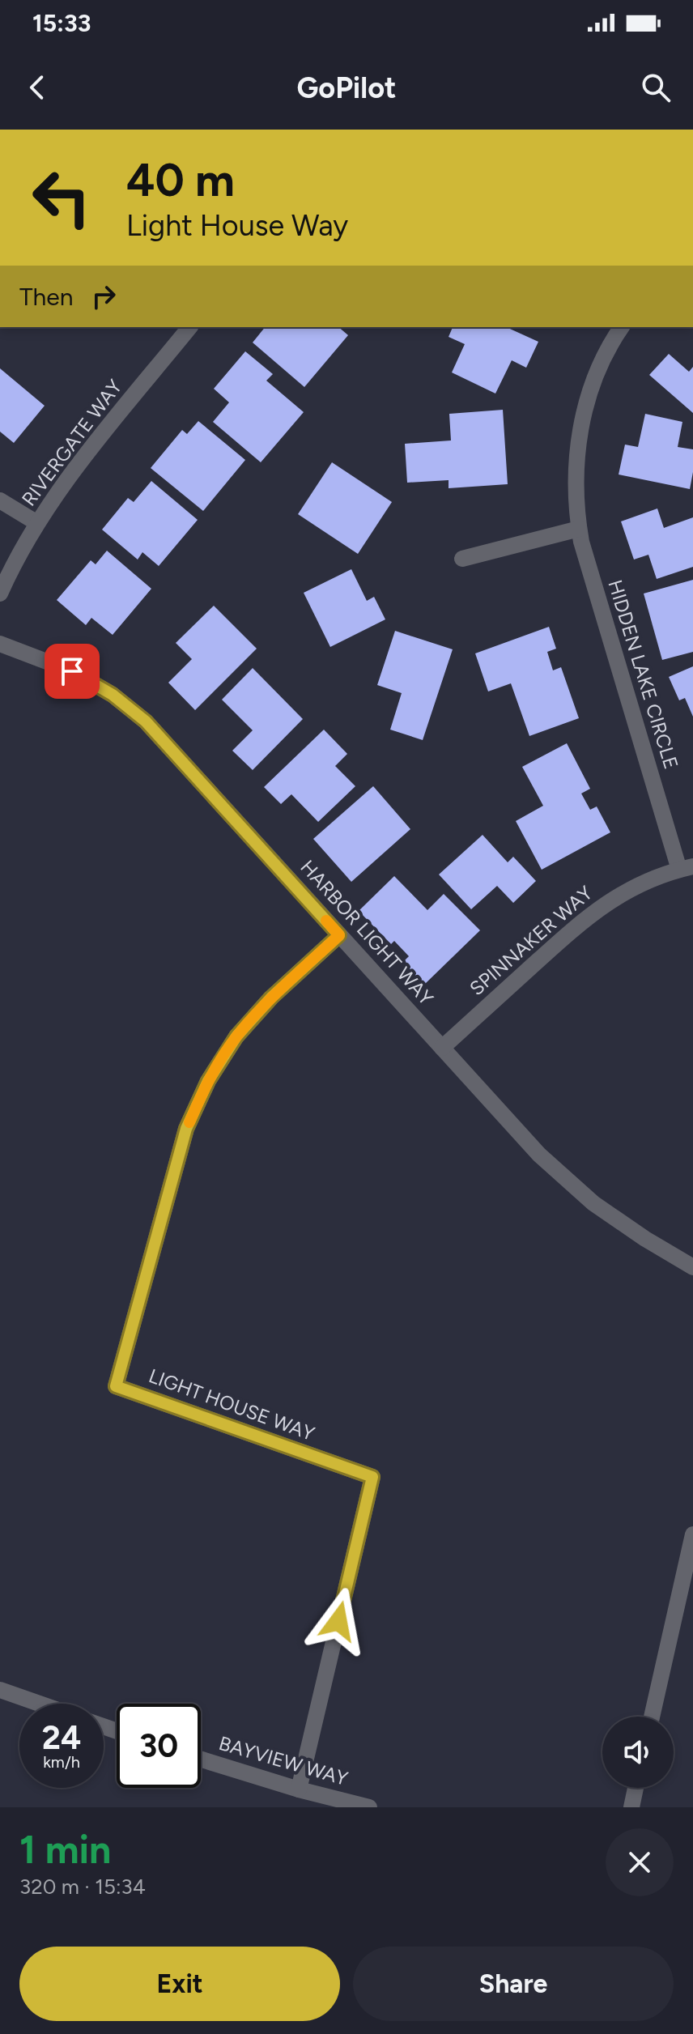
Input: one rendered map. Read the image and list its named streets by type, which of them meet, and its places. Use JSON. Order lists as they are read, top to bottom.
{
  "streets": {
    "street": [
      "RIVERGATE WAY",
      "HIDDEN LAKE CIRCLE",
      "HARBOR LIGHT WAY",
      "SPINNAKER WAY",
      "LIGHT HOUSE WAY",
      "BAYVIEW WAY"
    ]
  },
  "crossings": [
    ["HIDDEN LAKE CIRCLE", "SPINNAKER WAY"],
    ["HARBOR LIGHT WAY", "SPINNAKER WAY"],
    ["HARBOR LIGHT WAY", "LIGHT HOUSE WAY"],
    ["LIGHT HOUSE WAY", "BAYVIEW WAY"]
  ],
  "page": {
    "status": "15:33",
    "header": "GoPilot",
    "turn": ["40 m", "Light House Way"],
    "then": "Then",
    "speed": "24 km/h",
    "limit": "30",
    "heading": ["1 min", "320 m · 15:34"],
    "buttons": ["Exit", "Share"]
  }
}
